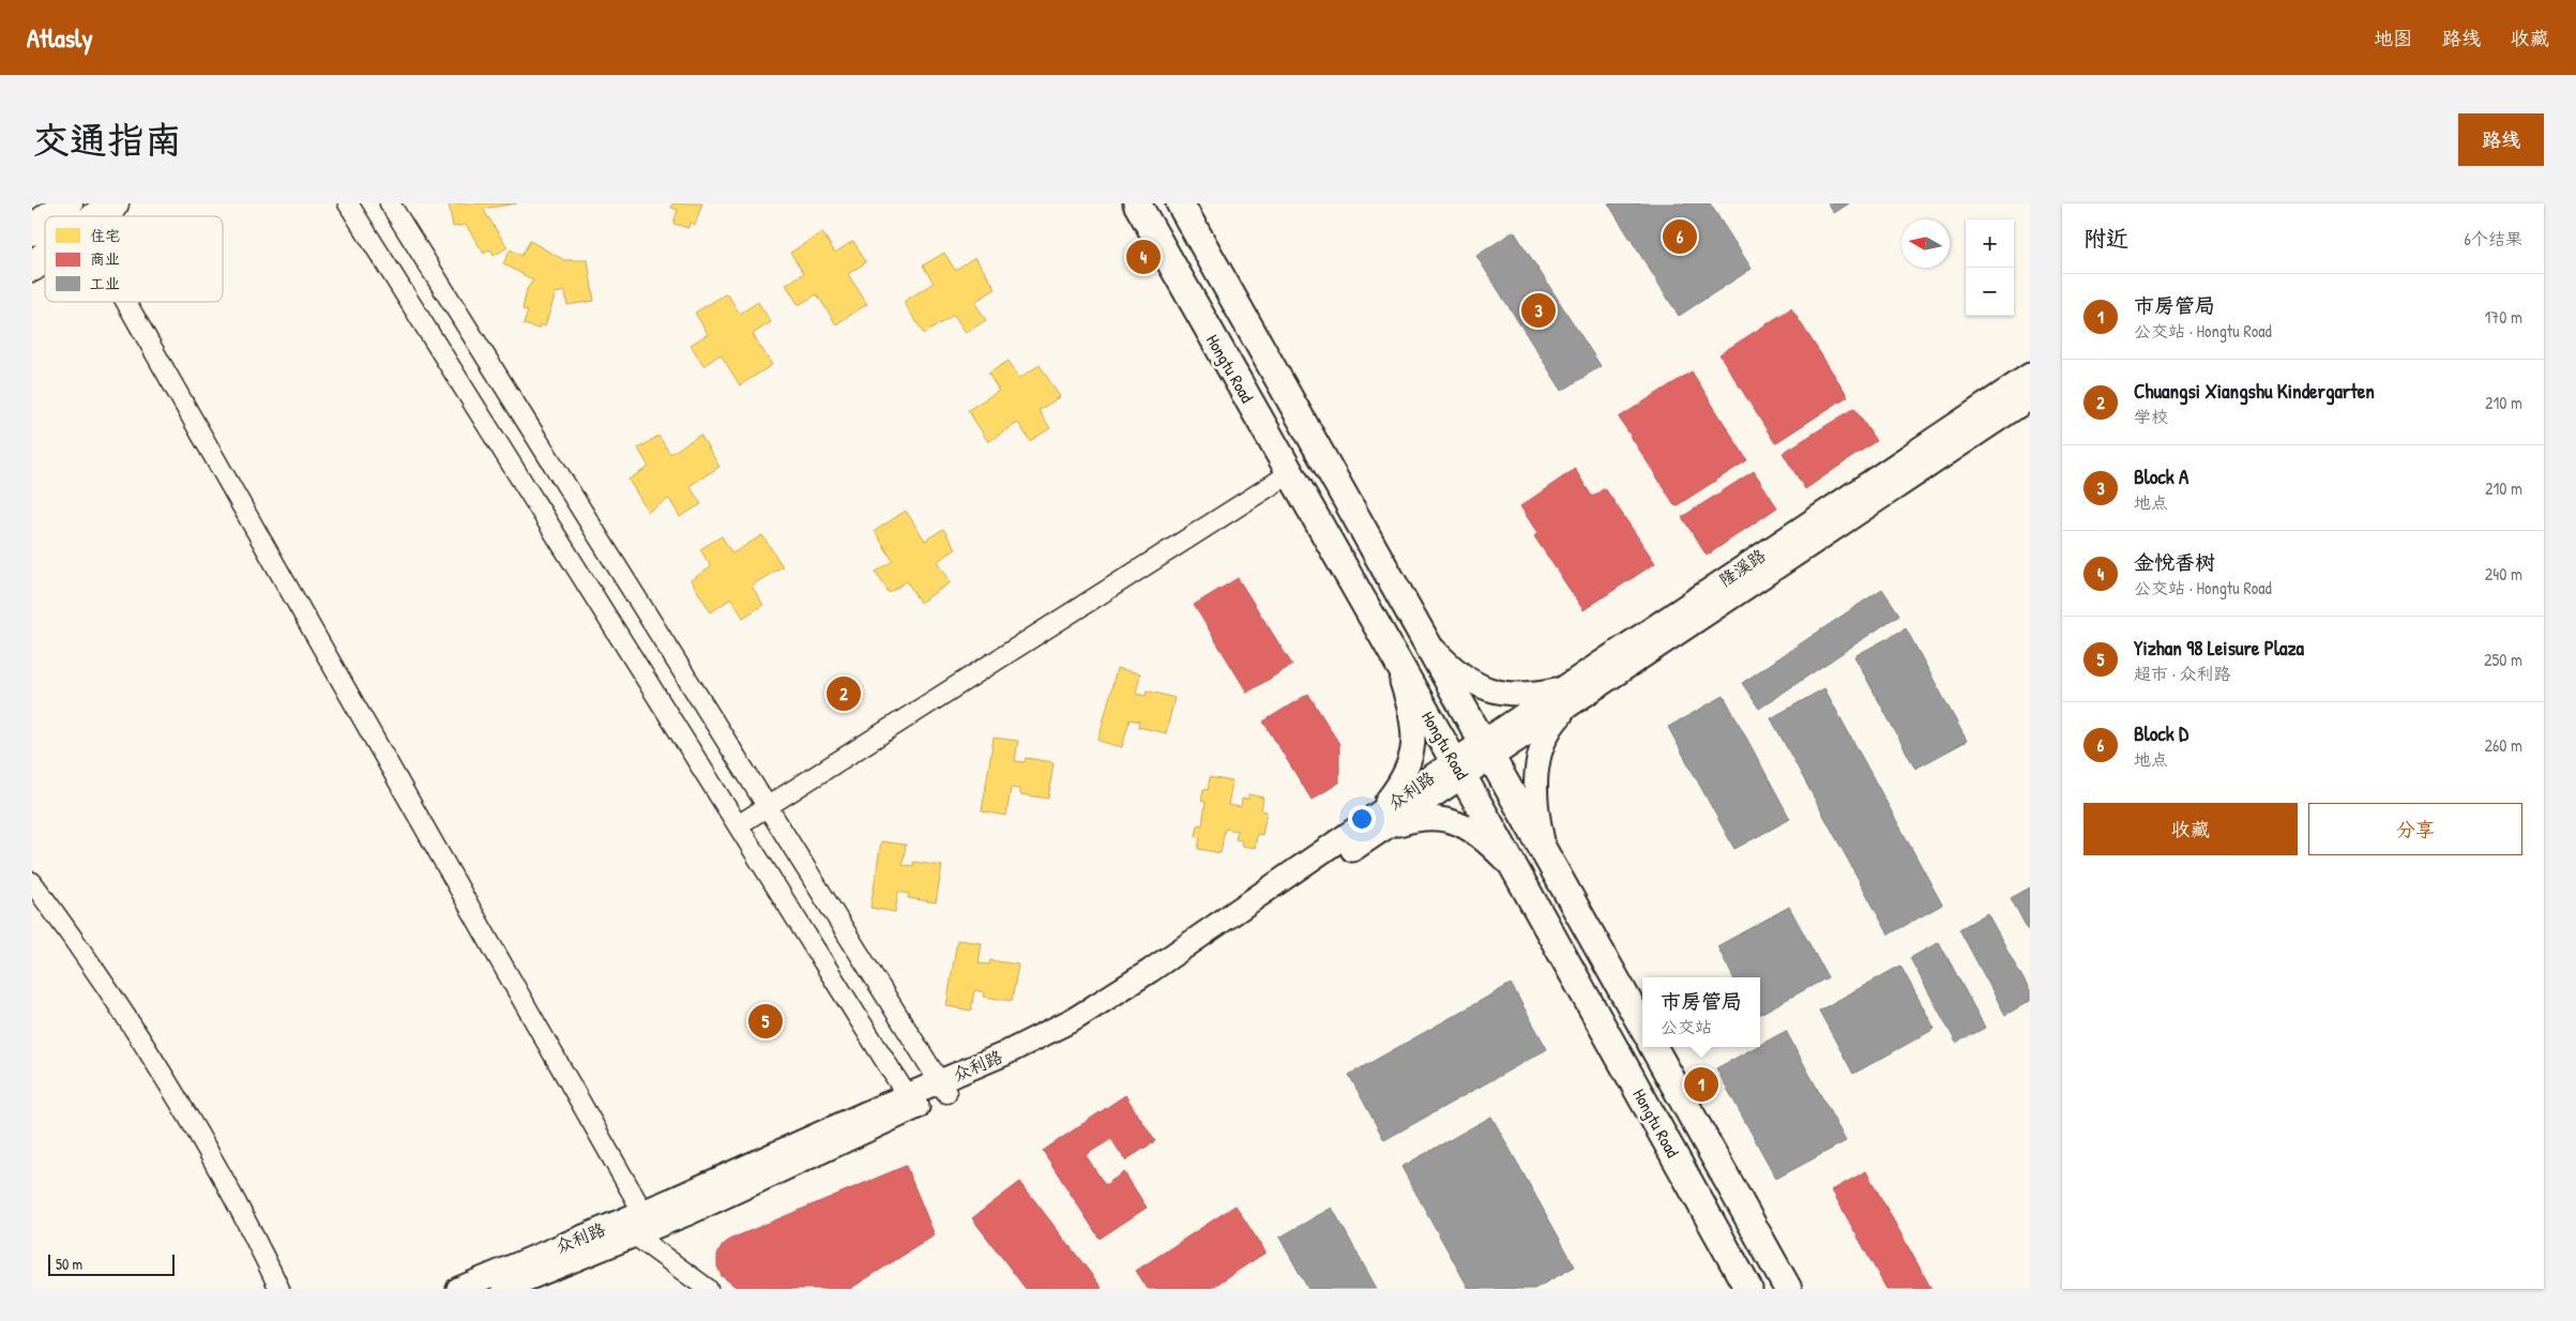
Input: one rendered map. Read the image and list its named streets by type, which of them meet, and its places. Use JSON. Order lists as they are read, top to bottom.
{
  "streets": {
    "main road": ["Hongtu Road"],
    "street": ["隆溪路", "众利路"]
  },
  "crossings": [
    ["Hongtu Road", "隆溪路"],
    ["Hongtu Road", "众利路"],
    ["隆溪路", "众利路"]
  ],
  "legend": ["住宅", "商业", "工业"],
  "scale_bar": "50 m",
  "north": "left",
  "page": {
    "header": "Atlasly",
    "nav": ["地图", "路线", "收藏"],
    "buttons": [
      "路线",
      ["收藏", "分享"]
    ],
    "title": "交通指南",
    "heading": ["附近", "6个结果"],
    "pins": [
      "6",
      "4",
      "3",
      "2",
      "5",
      "1"
    ],
    "map_buttons": ["+", "−"],
    "list": [
      {
        "mark": "1",
        "name": "市房管局",
        "note": "公交站 · Hongtu Road",
        "value": "170 m"
      },
      {
        "mark": "2",
        "name": "Chuangsi Xiangshu Kindergarten",
        "note": "学校",
        "value": "210 m"
      },
      {
        "mark": "3",
        "name": "Block A",
        "note": "地点",
        "value": "210 m"
      },
      {
        "mark": "4",
        "name": "金悦香树",
        "note": "公交站 · Hongtu Road",
        "value": "240 m"
      },
      {
        "mark": "5",
        "name": "Yizhan 98 Leisure Plaza",
        "note": "超市 · 众利路",
        "value": "250 m"
      },
      {
        "mark": "6",
        "name": "Block D",
        "note": "地点",
        "value": "260 m"
      }
    ],
    "popup": ["市房管局", "公交站"],
    "scale": "50 m"
  }
}
